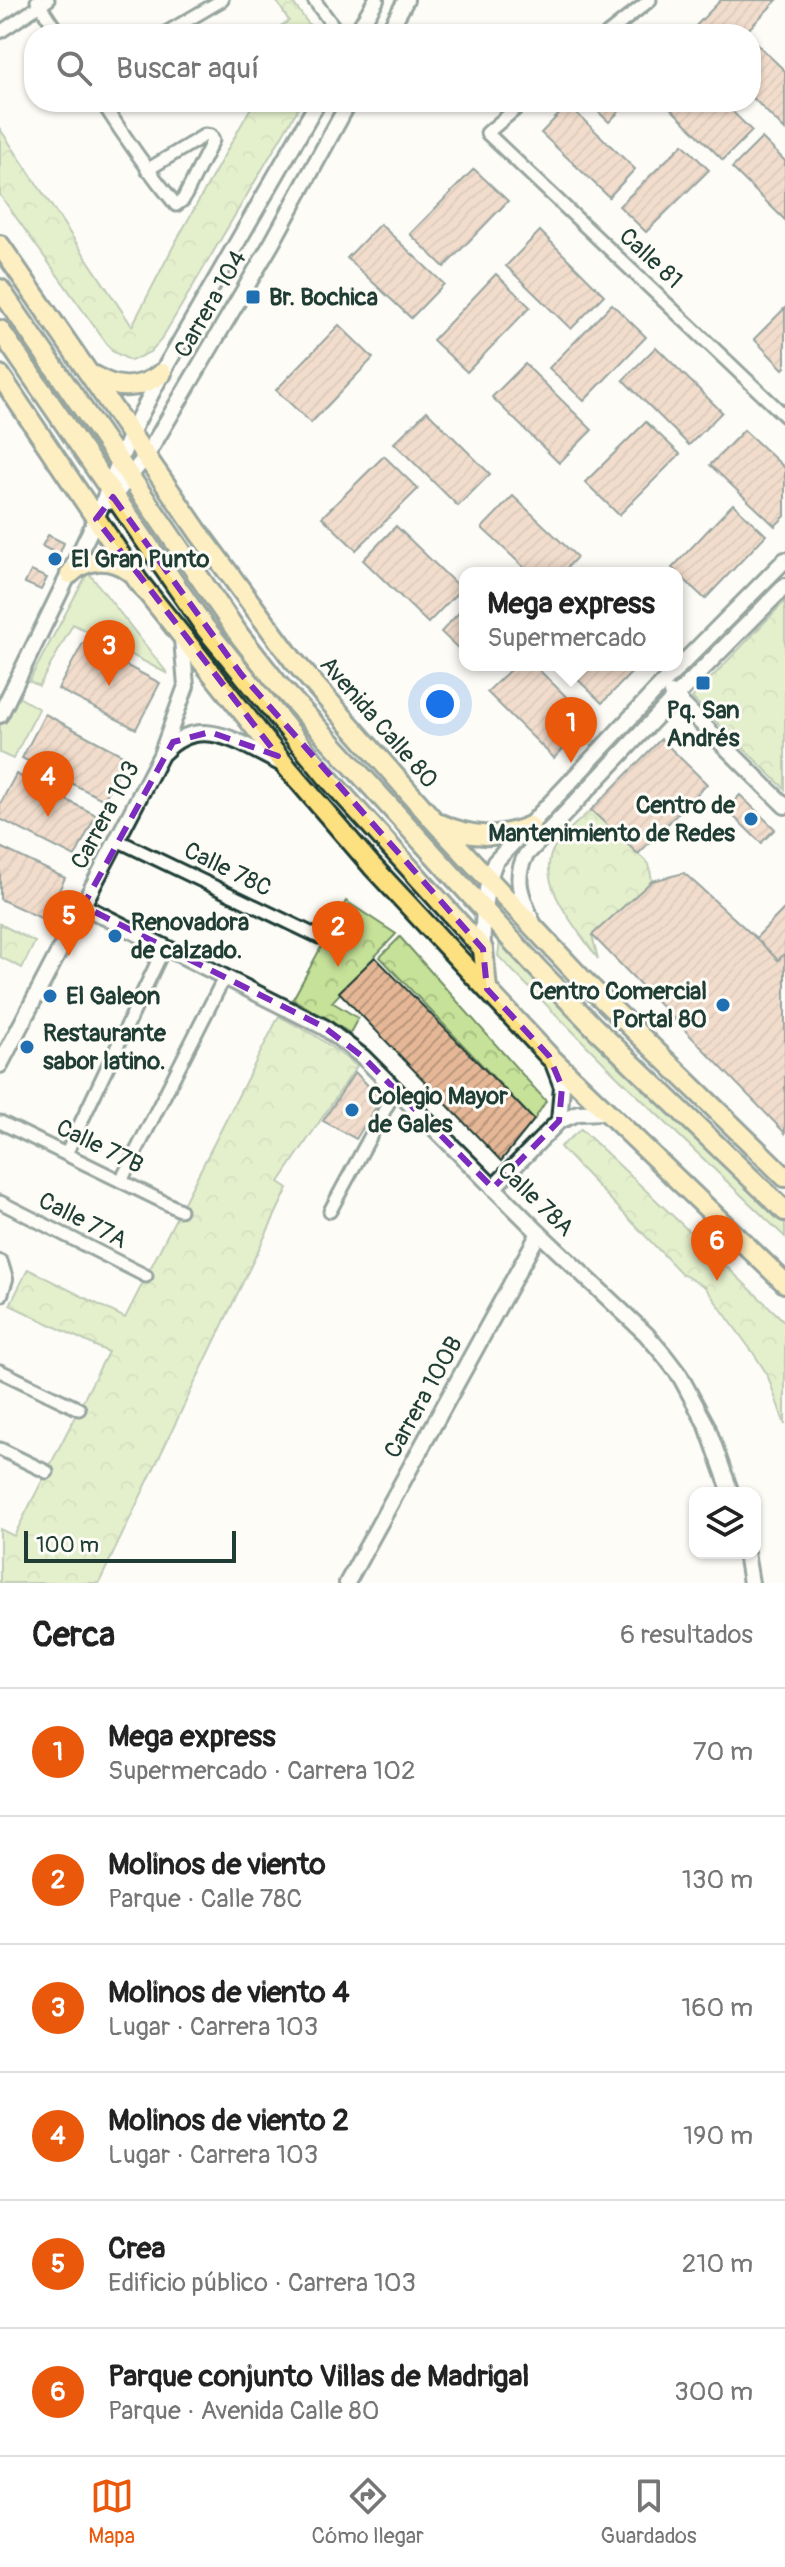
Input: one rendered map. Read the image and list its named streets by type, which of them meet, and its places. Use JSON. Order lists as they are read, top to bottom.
{
  "streets": {
    "highway": ["Avenida Calle 80"],
    "street": [
      "Calle 81",
      "Carrera 104",
      "Carrera 103",
      "Calle 78C",
      "Calle 77B",
      "Calle 78A",
      "Calle 77A",
      "Carrera 100B"
    ]
  },
  "crossings": [
    ["Carrera 104", "Avenida Calle 80"],
    ["Carrera 103", "Calle 78C"],
    ["Carrera 103", "Calle 78A"],
    ["Calle 78A", "Carrera 100B"]
  ],
  "places": {
    "transit": ["Br. Bochica", "Pq. San Andrés"],
    "other": [
      "El Gran Punto",
      "Centro de Mantenimiento de Redes",
      "Renovadora de calzado.",
      "El Galeon",
      "Centro Comercial Portal 80",
      "Restaurante sabor latino.",
      "Colegio Mayor de Gales"
    ]
  },
  "scale_bar": "100 m",
  "page": {
    "search": "Buscar aquí",
    "popup": ["Mega express", "Supermercado"],
    "pins": [
      "3",
      "1",
      "4",
      "5",
      "2",
      "6"
    ],
    "scale": "100 m",
    "heading": ["Cerca", "6 resultados"],
    "list": [
      {
        "mark": "1",
        "name": "Mega express",
        "note": "Supermercado · Carrera 102",
        "value": "70 m"
      },
      {
        "mark": "2",
        "name": "Molinos de viento",
        "note": "Parque · Calle 78C",
        "value": "130 m"
      },
      {
        "mark": "3",
        "name": "Molinos de viento 4",
        "note": "Lugar · Carrera 103",
        "value": "160 m"
      },
      {
        "mark": "4",
        "name": "Molinos de viento 2",
        "note": "Lugar · Carrera 103",
        "value": "190 m"
      },
      {
        "mark": "5",
        "name": "Crea",
        "note": "Edificio público · Carrera 103",
        "value": "210 m"
      },
      {
        "mark": "6",
        "name": "Parque conjunto Villas de Madrigal",
        "note": "Parque · Avenida Calle 80",
        "value": "300 m"
      }
    ],
    "nav": ["Mapa", "Cómo llegar", "Guardados"]
  }
}
